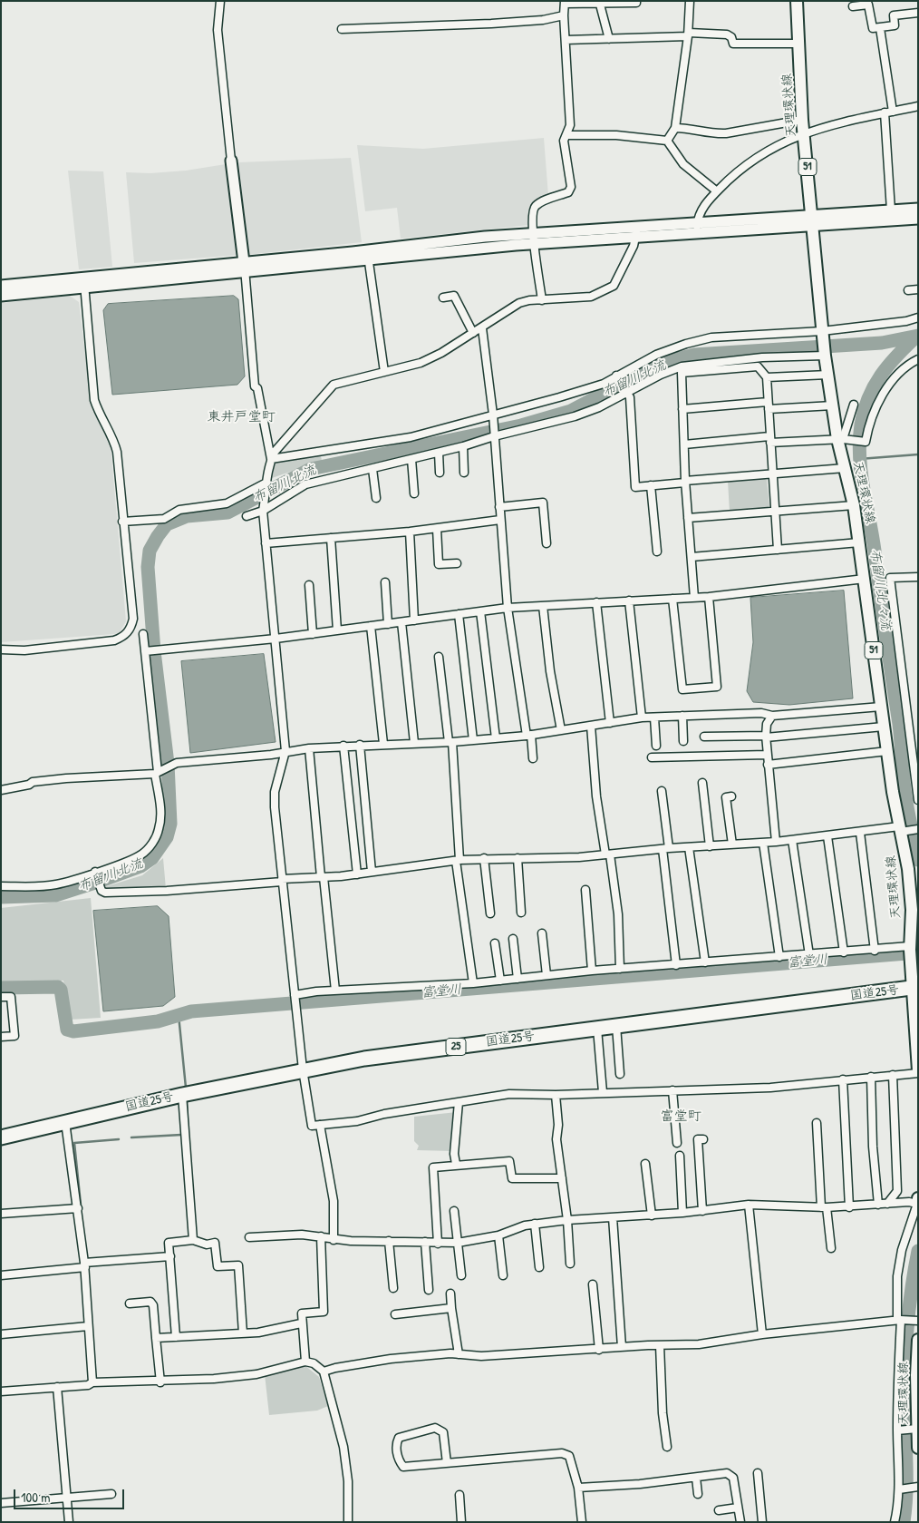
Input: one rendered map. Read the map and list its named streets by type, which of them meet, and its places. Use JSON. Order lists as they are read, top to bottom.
{
  "streets": {
    "highway": ["国道25号", "25"],
    "main road": ["天理環状線", "51"]
  },
  "crossings": [
    ["天理環状線", "国道25号"]
  ],
  "districts": ["東井戸堂町", "富堂町"],
  "water": ["布留川北流", "布留川北々流", "富堂川"],
  "scale_bar": "100 m"
}
